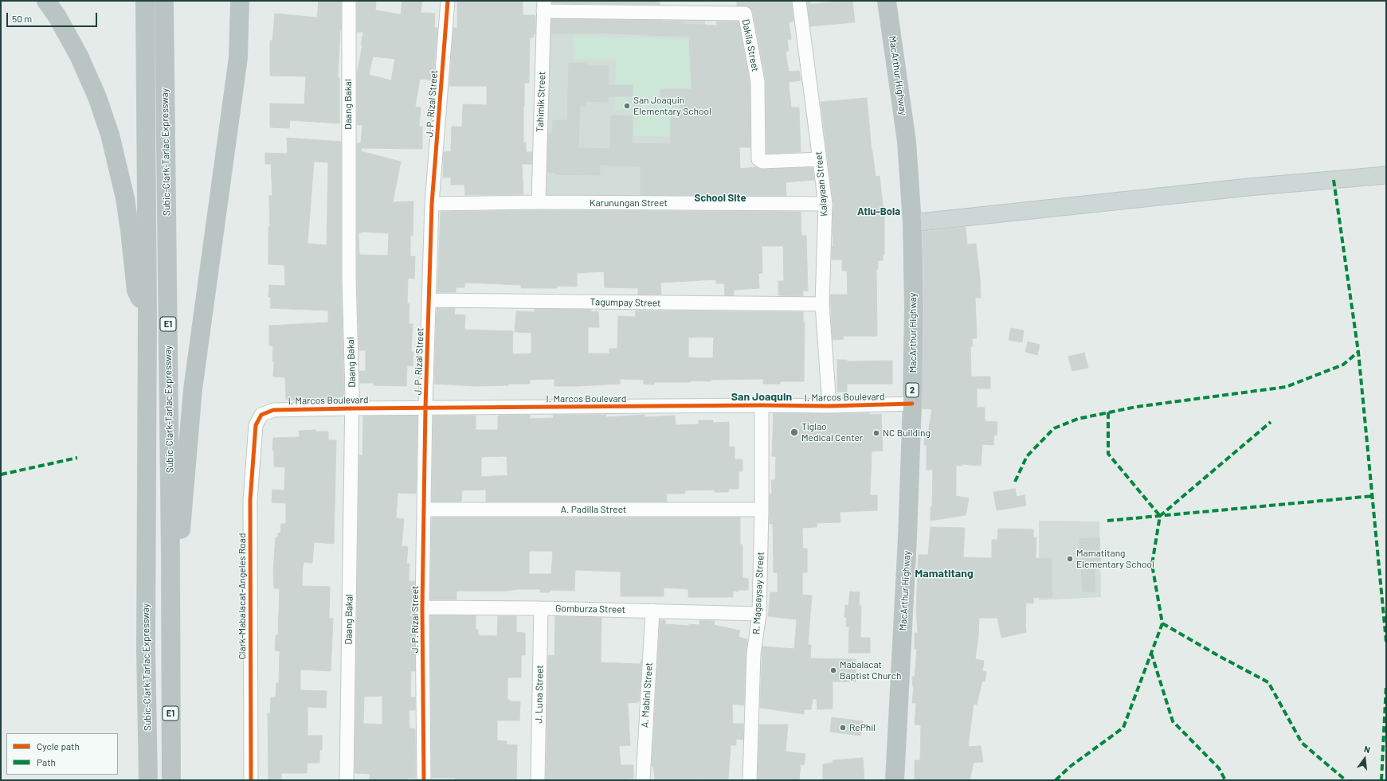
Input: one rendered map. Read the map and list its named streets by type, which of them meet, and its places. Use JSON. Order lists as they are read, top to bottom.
{
  "streets": {
    "highway": [
      "MacArthur Highway",
      "Subic-Clark-Tarlac Expressway",
      "E1",
      "2"
    ],
    "street": [
      "Dakila Street",
      "Tahimik Street",
      "J. P. Rizal Street",
      "Daang Bakal",
      "Kalayaan Street",
      "Karunungan Street",
      "Tagumpay Street",
      "I. Marcos Boulevard",
      "A. Padilla Street",
      "R. Magsaysay Street",
      "Clark-Mabalacat-Angeles Road",
      "Gomburza Street",
      "J. Luna Street",
      "A. Mabini Street"
    ]
  },
  "crossings": [
    ["Dakila Street", "Tahimik Street"],
    ["Dakila Street", "Kalayaan Street"],
    ["MacArthur Highway", "I. Marcos Boulevard"],
    ["Tahimik Street", "Karunungan Street"],
    ["J. P. Rizal Street", "Karunungan Street"],
    ["J. P. Rizal Street", "Tagumpay Street"],
    ["J. P. Rizal Street", "I. Marcos Boulevard"],
    ["J. P. Rizal Street", "A. Padilla Street"],
    ["J. P. Rizal Street", "Gomburza Street"],
    ["Daang Bakal", "I. Marcos Boulevard"],
    ["Kalayaan Street", "Karunungan Street"],
    ["Kalayaan Street", "Tagumpay Street"],
    ["Kalayaan Street", "I. Marcos Boulevard"],
    ["I. Marcos Boulevard", "R. Magsaysay Street"],
    ["I. Marcos Boulevard", "Clark-Mabalacat-Angeles Road"],
    ["A. Padilla Street", "R. Magsaysay Street"],
    ["R. Magsaysay Street", "Gomburza Street"],
    ["Gomburza Street", "J. Luna Street"],
    ["Gomburza Street", "A. Mabini Street"]
  ],
  "districts": [
    "School Site",
    "Atlu-Bola",
    "San Joaquin",
    "Mamatitang"
  ],
  "places": [
    "San Joaquin Elementary School",
    "Tiglao Medical Center",
    "NC Building",
    "Mamatitang Elementary School",
    "Mabalacat Baptist Church",
    "RePhil"
  ],
  "legend": ["Cycle path", "Path"],
  "scale_bar": "50 m",
  "north": "top"
}
